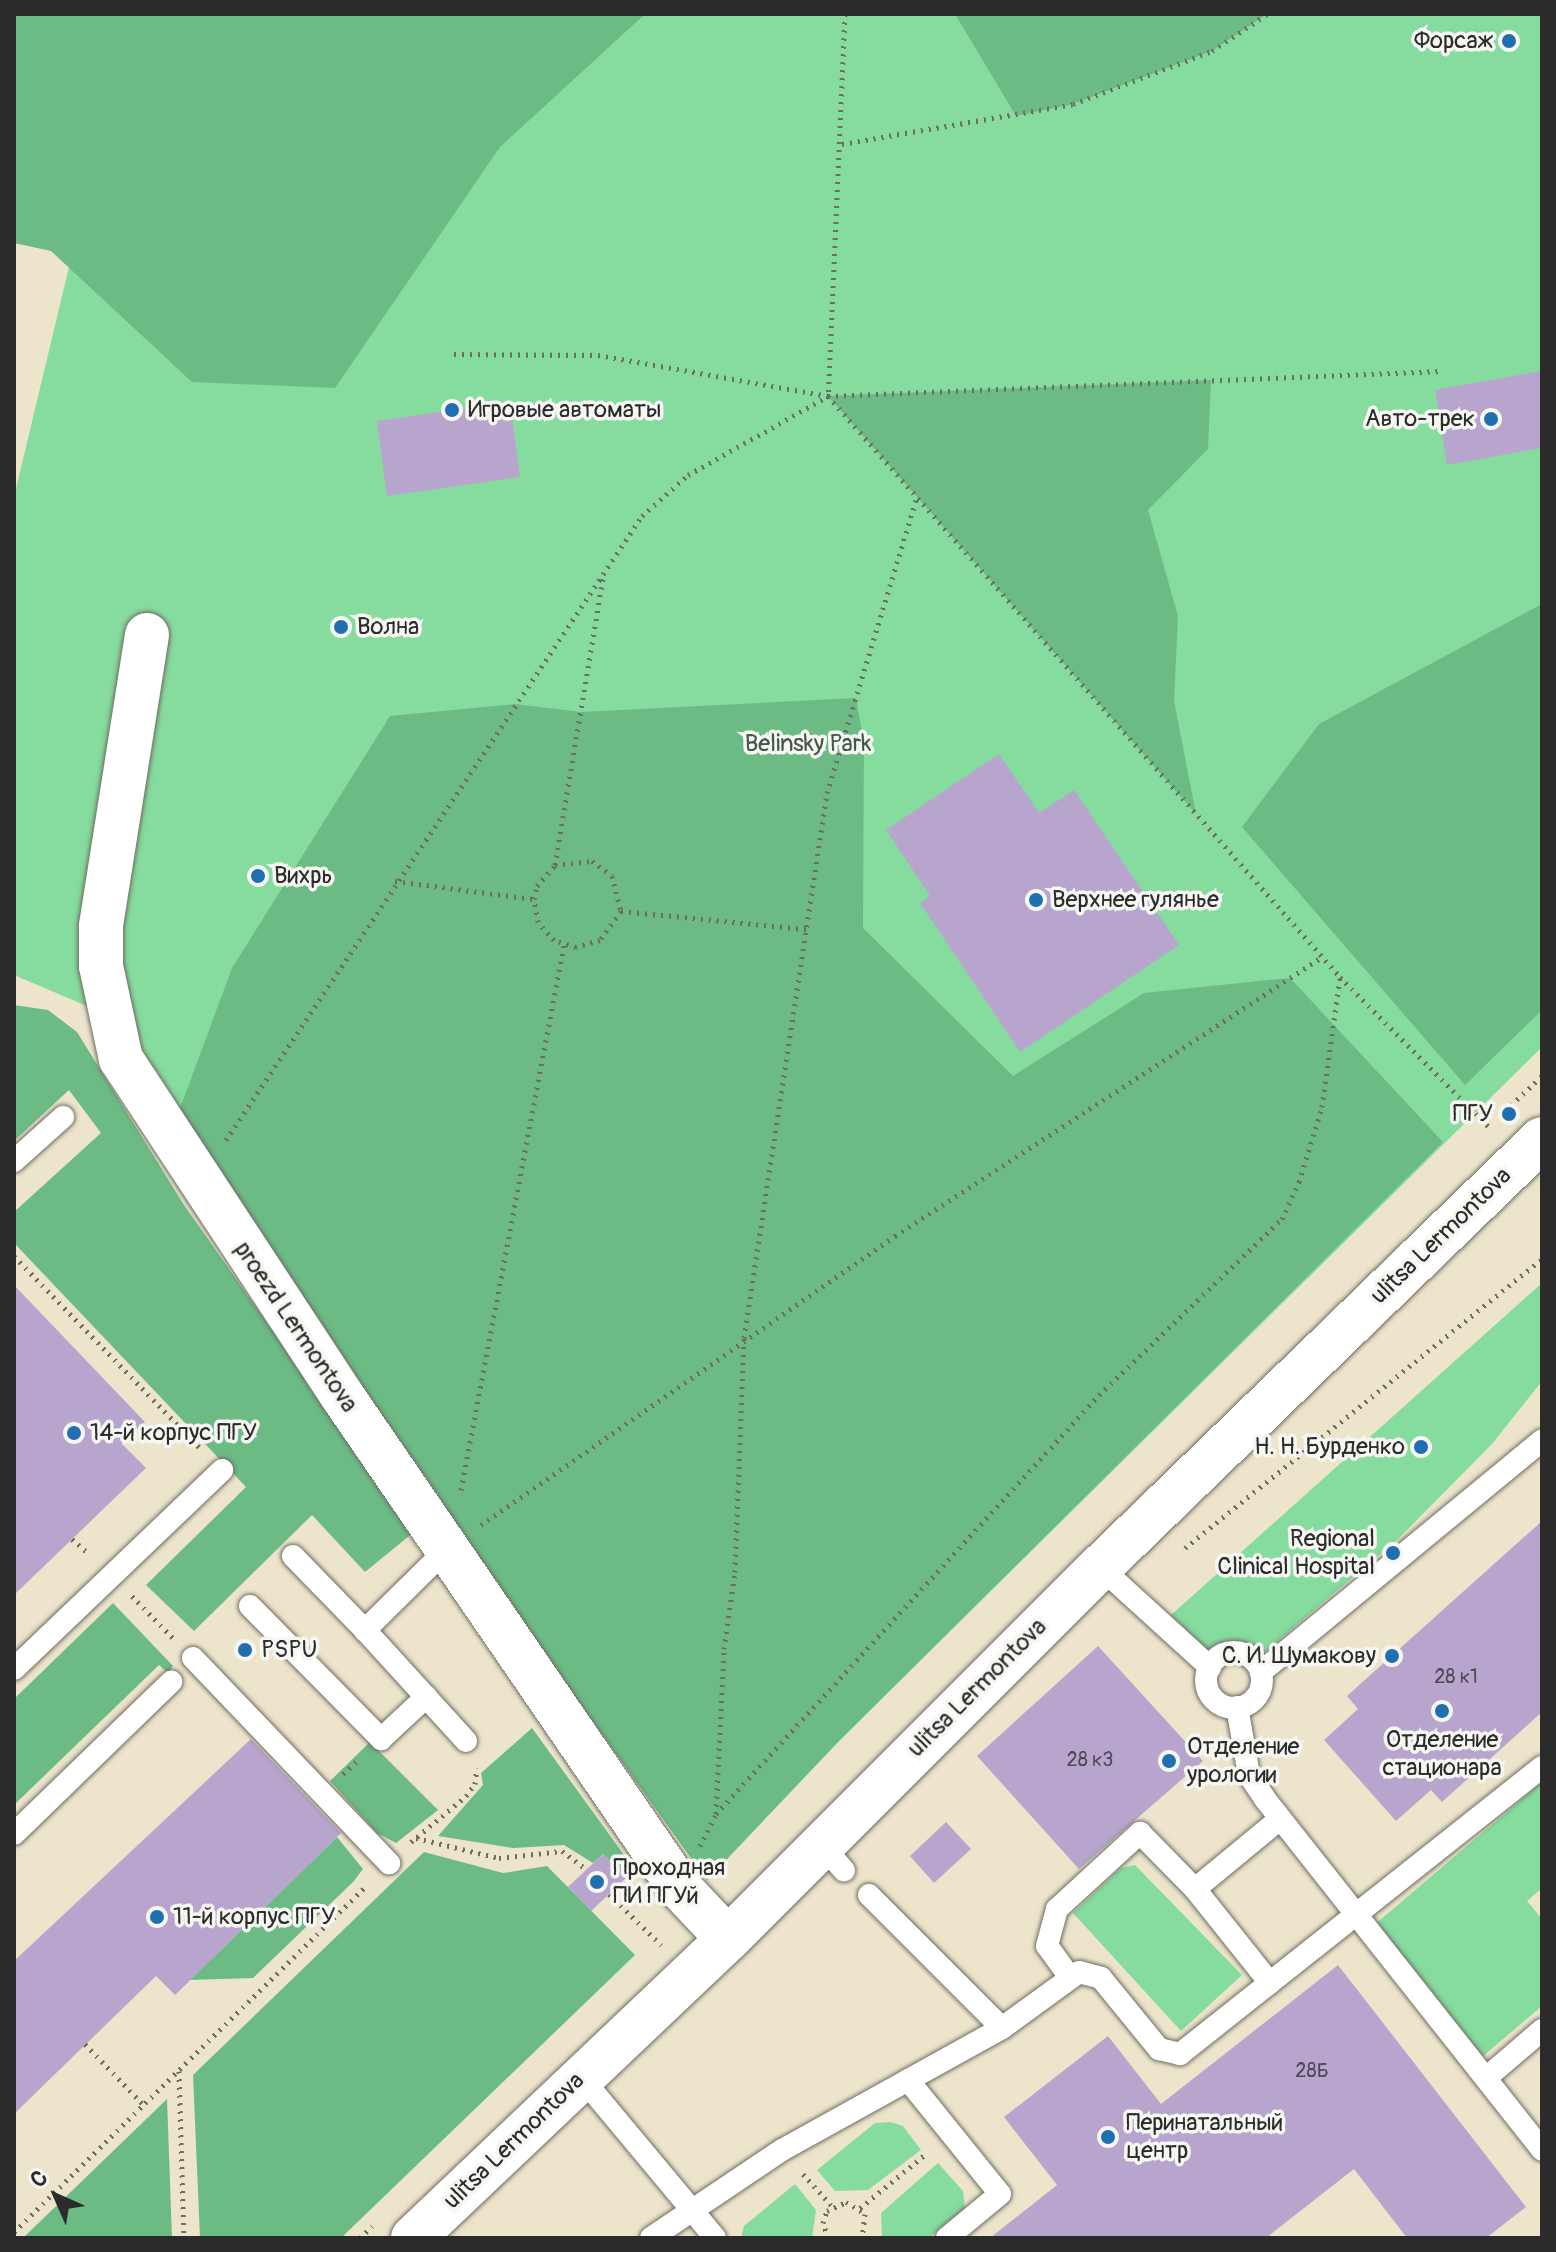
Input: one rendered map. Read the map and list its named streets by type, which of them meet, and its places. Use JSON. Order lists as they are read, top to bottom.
{
  "streets": {
    "main road": ["ulitsa Lermontova", "proezd Lermontova"]
  },
  "crossings": [
    ["ulitsa Lermontova", "proezd Lermontova"]
  ],
  "parks": ["Belinsky Park"],
  "places": [
    "Форсаж",
    "Игровые автоматы",
    "Авто-трек",
    "Волна",
    "Вихрь",
    "Верхнее гулянье",
    "ПГУ",
    "14-й корпус ПГУ",
    "Н. Н. Бурденко",
    "Regional Clinical Hospital",
    "PSPU",
    "С. И. Шумакову",
    "Отделение стационара",
    "Отделение урологии",
    "Проходная ПИ ПГУй",
    "11-й корпус ПГУ",
    "Перинатальный центр"
  ],
  "house_numbers": ["28 к1", "28 к3", "28Б"],
  "north": "top left"
}
